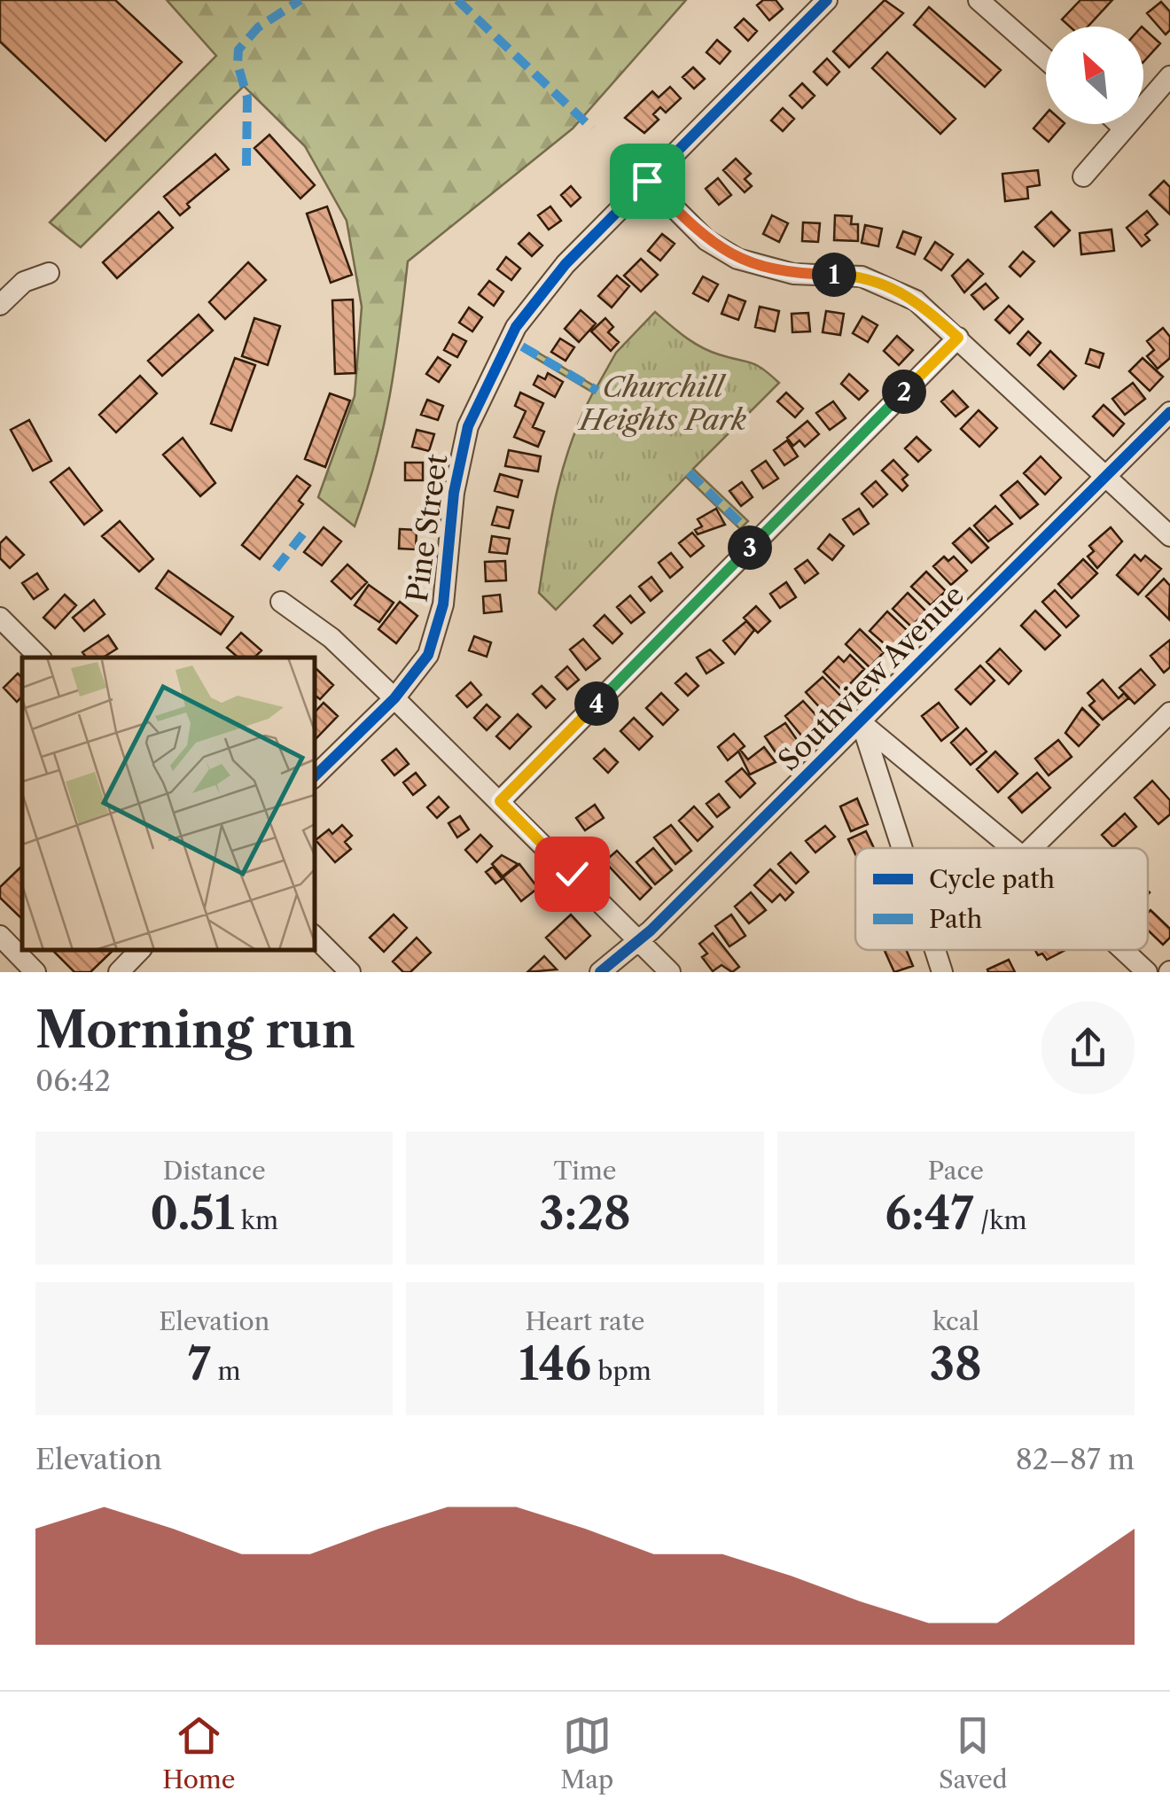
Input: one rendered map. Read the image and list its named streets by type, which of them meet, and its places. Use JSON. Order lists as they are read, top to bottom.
{
  "streets": {
    "street": ["Pine Street", "Southview Avenue"]
  },
  "parks": ["Churchill Heights Park"],
  "legend": ["Cycle path", "Path"],
  "north": "top left",
  "page": {
    "pins": [
      "1",
      "2",
      "3",
      "4"
    ],
    "heading": ["Morning run", "06:42"],
    "stats": [
      ["Distance", "0.51 km"],
      ["Time", "3:28"],
      ["Pace", "6:47 /km"],
      ["Elevation", "7 m"],
      ["Heart rate", "146 bpm"],
      ["kcal", "38"]
    ],
    "chart": ["Elevation", "82–87 m"],
    "tabs": ["Home", "Map", "Saved"]
  }
}
